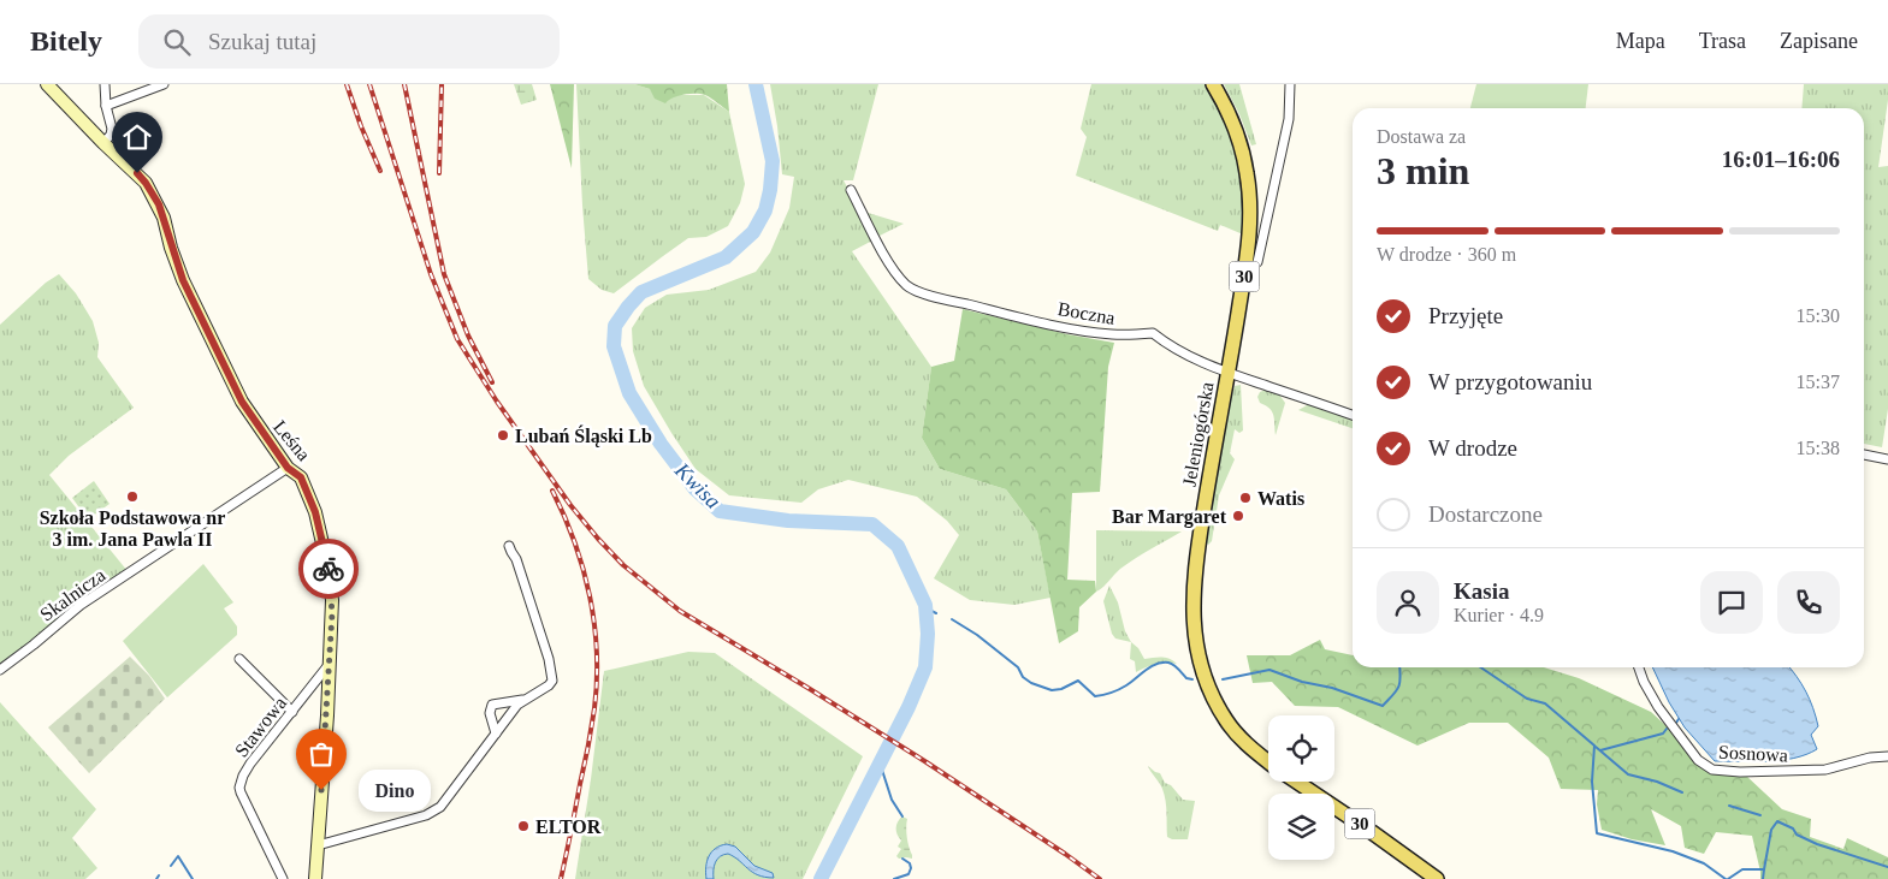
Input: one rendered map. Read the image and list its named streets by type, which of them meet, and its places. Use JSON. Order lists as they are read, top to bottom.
{
  "streets": {
    "main road": ["30", "Jeleniogórska", "Leśna"],
    "street": [
      "Boczna",
      "Skalnicza",
      "Stawowa",
      "Sosnowa"
    ]
  },
  "crossings": [
    ["Boczna", "Jeleniogórska"],
    ["Leśna", "Skalnicza"],
    ["Leśna", "Stawowa"]
  ],
  "water": ["Kwisa"],
  "places": [
    "Lubań Śląski Lb",
    "Szkoła Podstawowa nr 3 im. Jana Pawla II",
    "Watis",
    "Bar Margaret",
    "Dino",
    "ELTOR"
  ],
  "page": {
    "header": "Bitely",
    "search": "Szukaj tutaj",
    "nav": ["Mapa", "Trasa", "Zapisane"],
    "heading": ["3 min", "Dostawa za", "16:01–16:06"],
    "panel": ["Kasia", "Kurier · 4.9"],
    "bar": "W drodze · 360 m",
    "list": [
      ["Przyjęte", "15:30"],
      ["W przygotowaniu", "15:37"],
      ["W drodze", "15:38"],
      "Dostarczone"
    ],
    "bubble": "Dino"
  }
}
